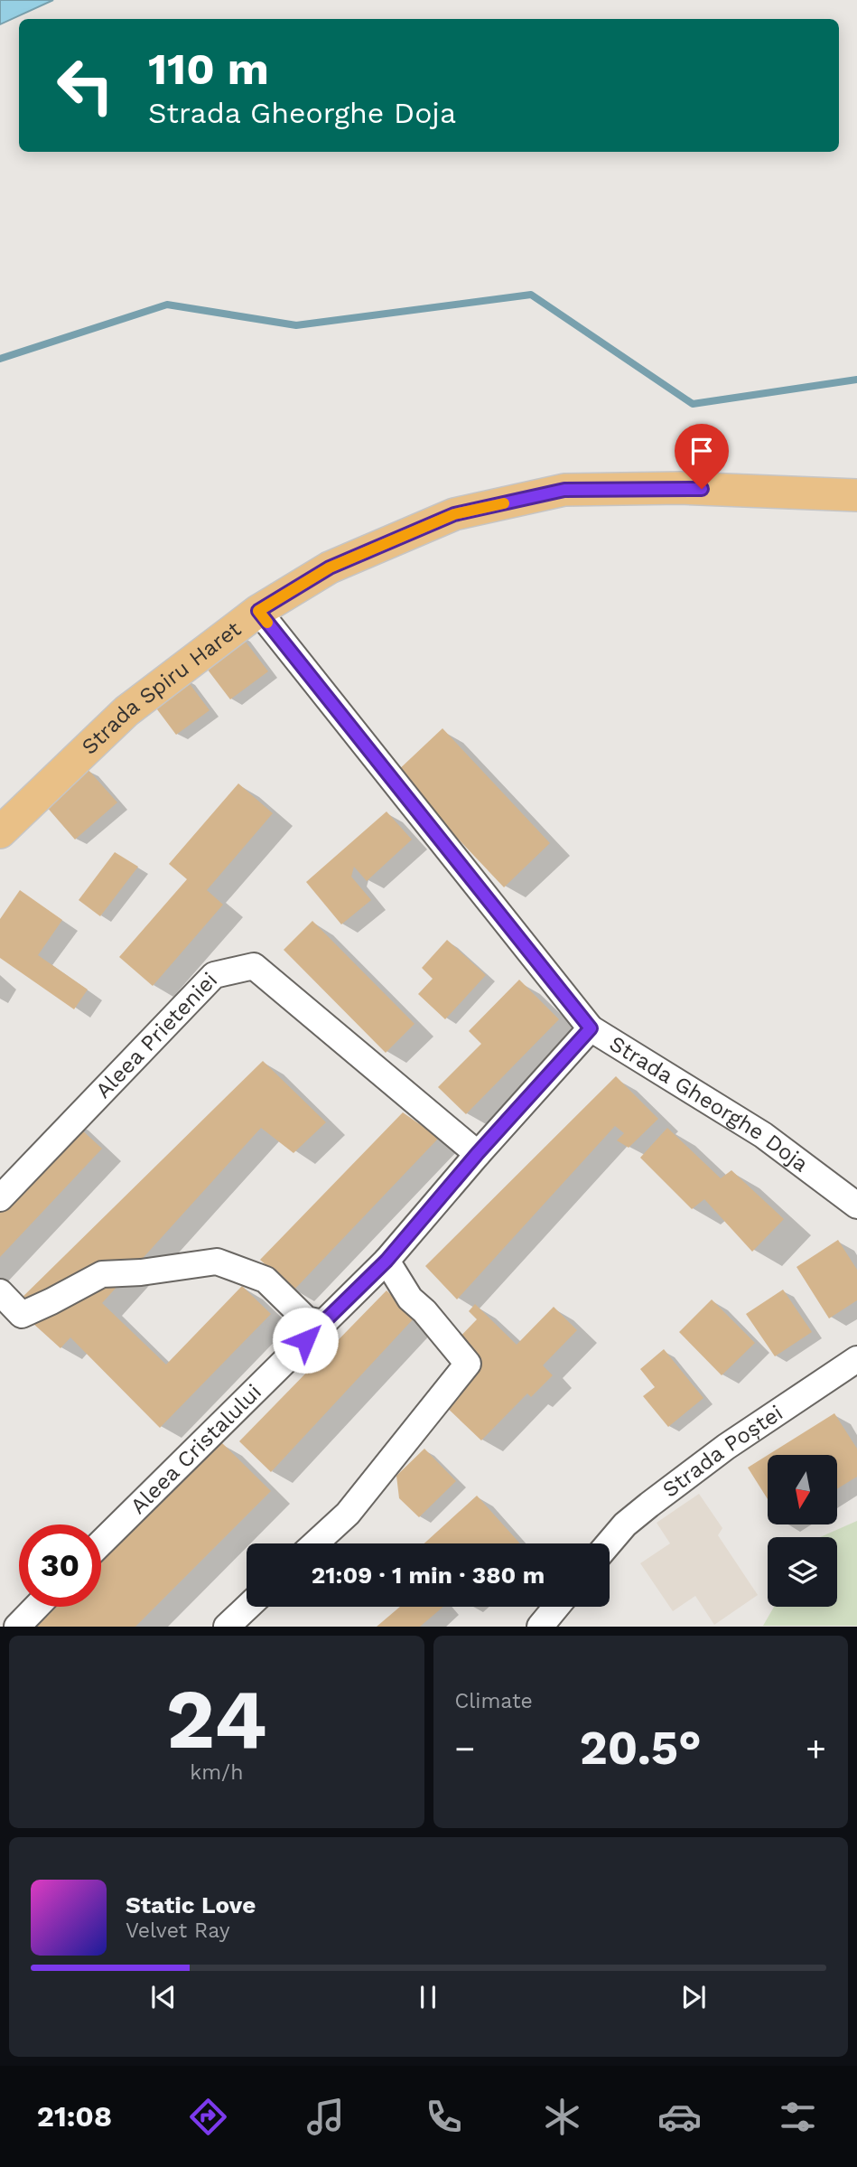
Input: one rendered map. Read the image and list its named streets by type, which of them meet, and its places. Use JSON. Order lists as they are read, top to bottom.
{
  "streets": {
    "main road": ["Strada Spiru Haret"],
    "street": [
      "Aleea Prieteniei",
      "Strada Gheorghe Doja",
      "Aleea Cristalului",
      "Strada Poștei"
    ]
  },
  "crossings": [
    ["Strada Spiru Haret", "Strada Gheorghe Doja"],
    ["Aleea Prieteniei", "Aleea Cristalului"],
    ["Strada Gheorghe Doja", "Aleea Cristalului"]
  ],
  "north": "bottom",
  "page": {
    "turn": ["110 m", "Strada Gheorghe Doja"],
    "limit": "30",
    "trip": "21:09 · 1 min · 380 m",
    "tile": [
      ["24", "km/h"],
      "Climate"
    ],
    "heat": ["−", "20.5°", "+"],
    "song": ["Static Love", "Velvet Ray"],
    "tabs": "21:08"
  }
}
